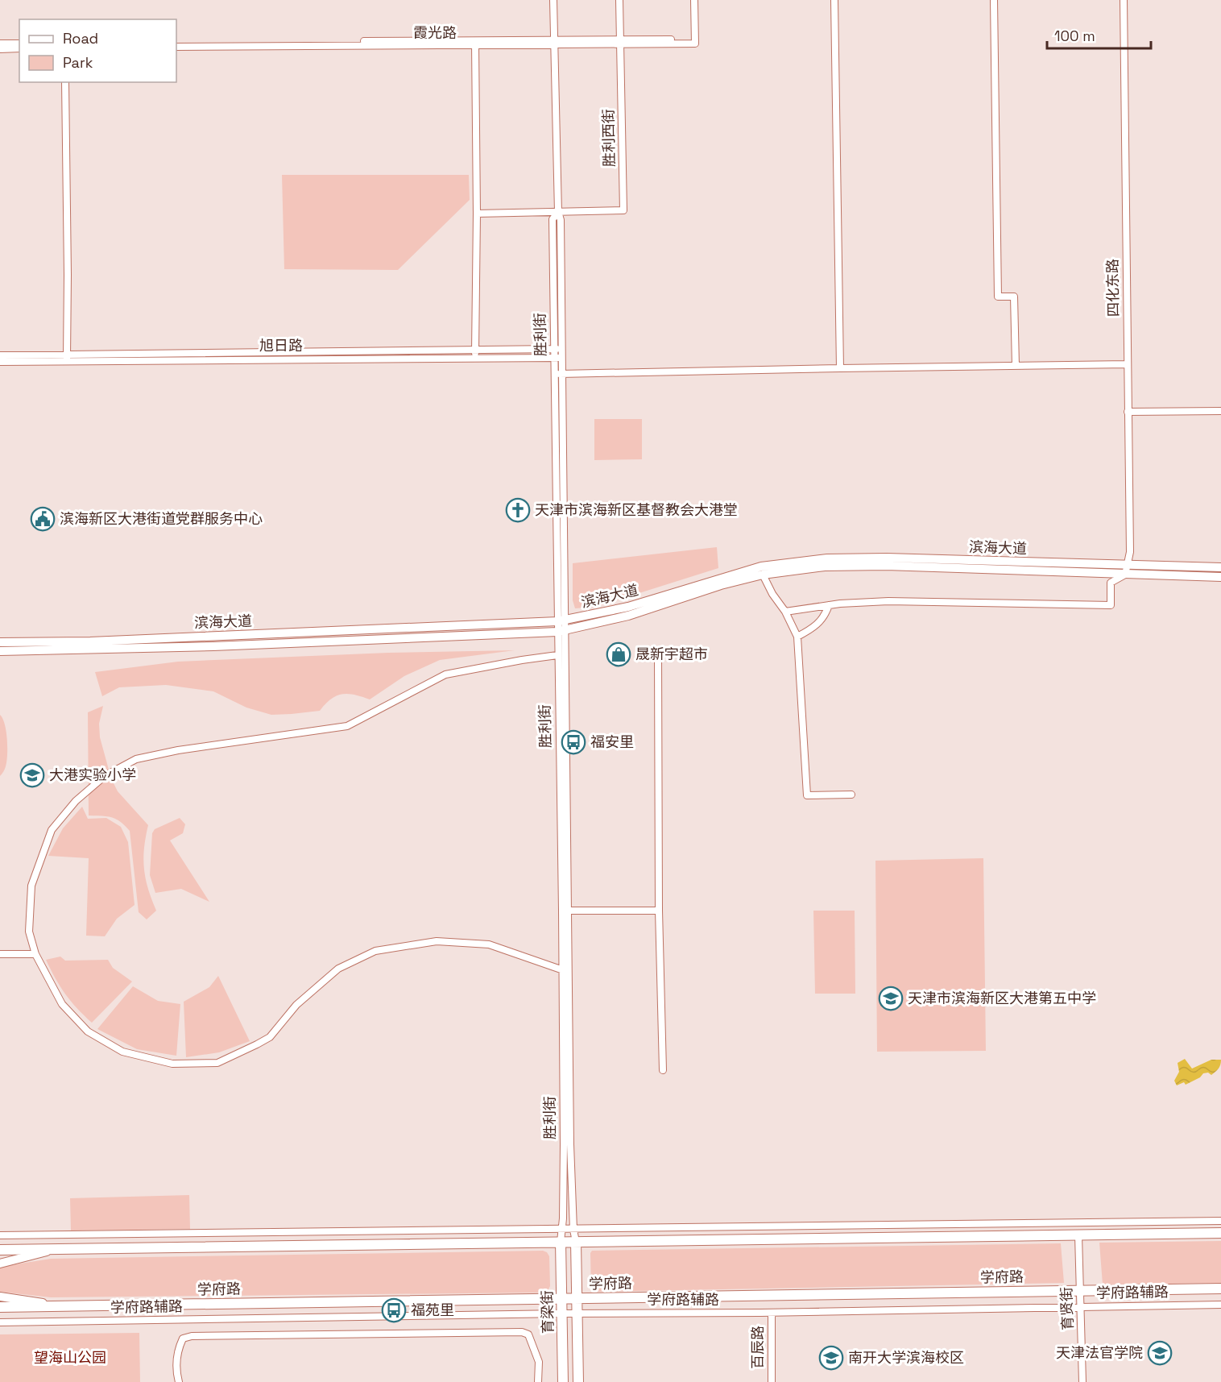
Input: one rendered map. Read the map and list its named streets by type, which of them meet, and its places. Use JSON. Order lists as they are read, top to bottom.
{
  "streets": {
    "highway": ["学府路", "育梁街"],
    "main road": ["滨海大道"],
    "street": [
      "霞光路",
      "胜利西街",
      "四化东路",
      "胜利街",
      "旭日路",
      "学府路辅路",
      "育贤街",
      "百辰路"
    ]
  },
  "crossings": [
    ["霞光路", "胜利西街"],
    ["霞光路", "胜利街"],
    ["胜利西街", "胜利街"],
    ["四化东路", "滨海大道"],
    ["胜利街", "旭日路"],
    ["胜利街", "滨海大道"],
    ["胜利街", "育梁街"],
    ["学府路", "育贤街"],
    ["学府路", "育梁街"],
    ["学府路辅路", "育贤街"],
    ["学府路辅路", "育梁街"],
    ["学府路辅路", "百辰路"]
  ],
  "parks": ["望海山公园"],
  "places": {
    "church": ["天津市滨海新区基督教会大港堂"],
    "public building": ["滨海新区大港街道党群服务中心"],
    "shop": ["晟新宇超市"],
    "bus stop": ["福安里", "福苑里"],
    "school or university": [
      "大港实验小学",
      "天津市滨海新区大港第五中学",
      "天津法官学院",
      "南开大学滨海校区"
    ]
  },
  "legend": ["Road", "Park"],
  "scale_bar": "100 m"
}
